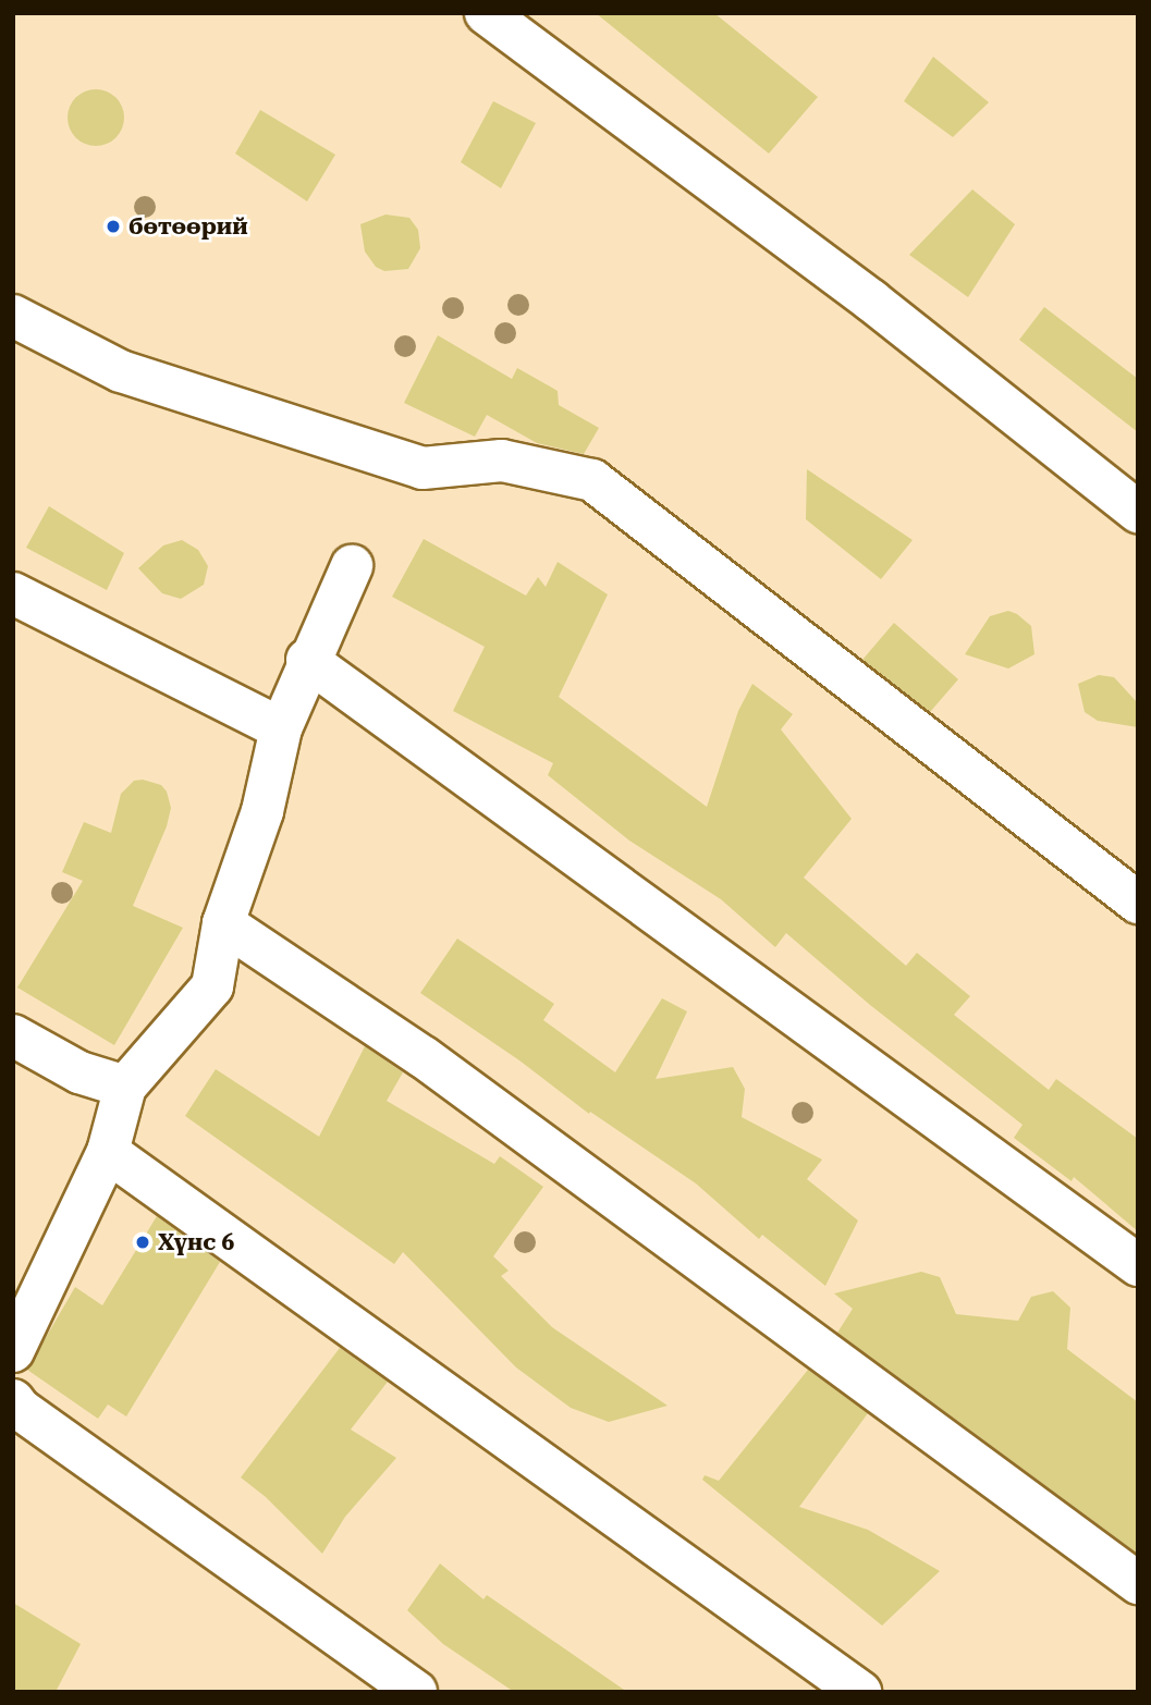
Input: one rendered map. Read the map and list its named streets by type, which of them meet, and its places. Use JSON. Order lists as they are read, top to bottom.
{
  "places": ["бөтөөрий", "Хүнс 6"]
}
